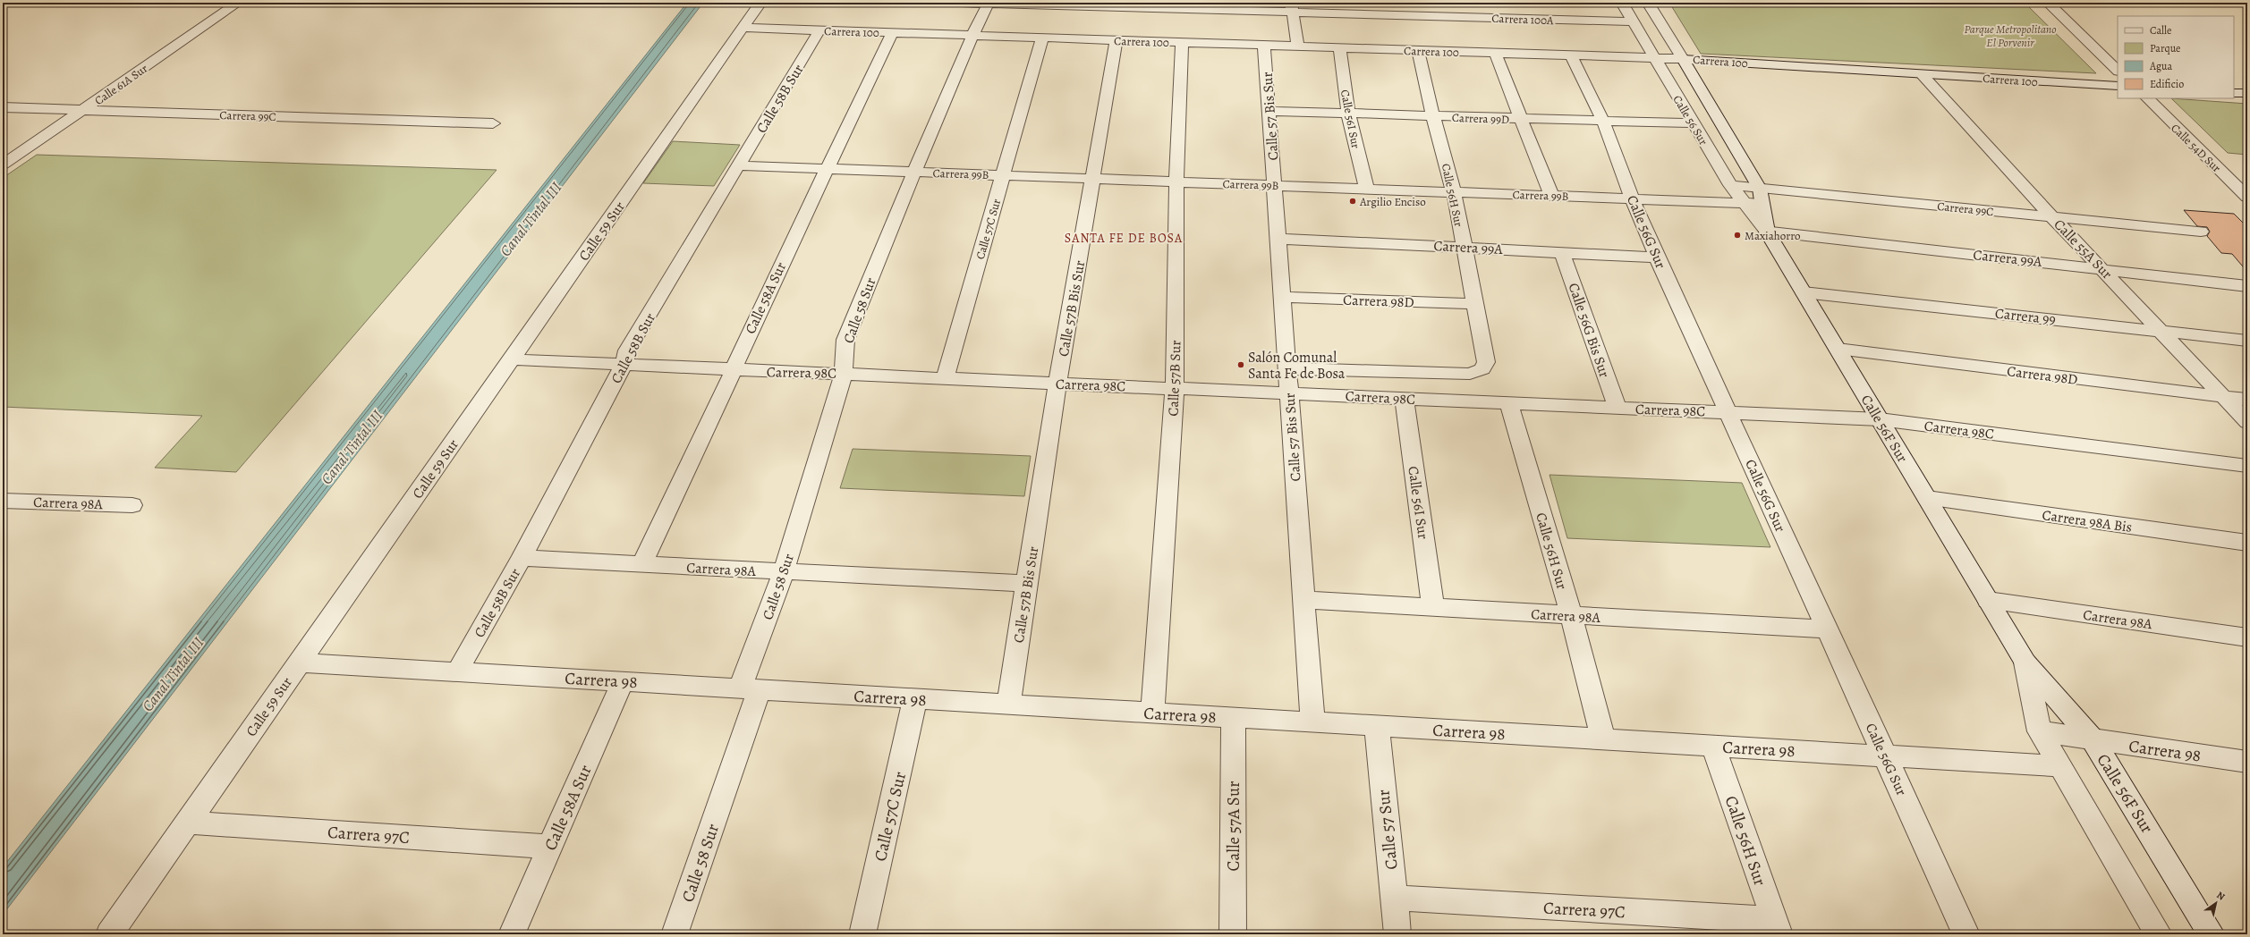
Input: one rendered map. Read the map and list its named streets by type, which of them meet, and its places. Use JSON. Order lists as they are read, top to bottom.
{
  "streets": {
    "street": [
      "Carrera 100A",
      "Carrera 100",
      "Calle 61A Sur",
      "Calle 58B Sur",
      "Carrera 99C",
      "Calle 57 Bis Sur",
      "Carrera 99D",
      "Calle 56I Sur",
      "Calle 56 Sur",
      "Calle 54D Sur",
      "Carrera 99B",
      "Calle 56H Sur",
      "Calle 57C Sur",
      "Calle 59 Sur",
      "Calle 56G Sur",
      "Carrera 99A",
      "Calle 55A Sur",
      "Calle 58A Sur",
      "Carrera 98D",
      "Calle 57B Bis Sur",
      "Calle 58 Sur",
      "Carrera 99",
      "Calle 56G Bis Sur",
      "Carrera 98C",
      "Calle 57B Sur",
      "Calle 56F Sur",
      "Carrera 98A",
      "Carrera 98A Bis",
      "Carrera 98",
      "Calle 57A Sur",
      "Calle 57 Sur",
      "Carrera 97C"
    ]
  },
  "crossings": [
    ["Carrera 100A", "Calle 56 Sur"],
    ["Carrera 100A", "Calle 58 Sur"],
    ["Carrera 100", "Calle 58B Sur"],
    ["Carrera 100", "Calle 57 Bis Sur"],
    ["Carrera 100", "Calle 56I Sur"],
    ["Carrera 100", "Calle 56 Sur"],
    ["Carrera 100", "Calle 56H Sur"],
    ["Carrera 100", "Calle 57C Sur"],
    ["Carrera 100", "Calle 59 Sur"],
    ["Carrera 100", "Calle 56G Sur"],
    ["Carrera 100", "Calle 55A Sur"],
    ["Carrera 100", "Calle 58A Sur"],
    ["Carrera 100", "Calle 57B Bis Sur"],
    ["Carrera 100", "Calle 58 Sur"],
    ["Carrera 100", "Calle 57B Sur"],
    ["Calle 61A Sur", "Carrera 99C"],
    ["Calle 58B Sur", "Carrera 99B"],
    ["Calle 58B Sur", "Carrera 98C"],
    ["Calle 58B Sur", "Carrera 98A"],
    ["Calle 58B Sur", "Carrera 98"],
    ["Carrera 99C", "Calle 56 Sur"],
    ["Carrera 99C", "Calle 55A Sur"],
    ["Carrera 99C", "Calle 56F Sur"],
    ["Calle 57 Bis Sur", "Carrera 99D"],
    ["Calle 57 Bis Sur", "Carrera 99B"],
    ["Calle 57 Bis Sur", "Calle 56H Sur"],
    ["Calle 57 Bis Sur", "Carrera 99A"],
    ["Calle 57 Bis Sur", "Carrera 98D"],
    ["Calle 57 Bis Sur", "Carrera 98C"],
    ["Calle 57 Bis Sur", "Carrera 98A"],
    ["Calle 57 Bis Sur", "Carrera 98"],
    ["Carrera 99D", "Calle 56I Sur"],
    ["Carrera 99D", "Calle 56 Sur"],
    ["Carrera 99D", "Calle 56H Sur"],
    ["Carrera 99D", "Calle 56G Sur"],
    ["Calle 56I Sur", "Carrera 99B"],
    ["Calle 56I Sur", "Carrera 98C"],
    ["Calle 56I Sur", "Carrera 98A"],
    ["Calle 56 Sur", "Carrera 99B"],
    ["Calle 56 Sur", "Carrera 99A"],
    ["Calle 56 Sur", "Calle 56F Sur"],
    ["Carrera 99B", "Calle 56H Sur"],
    ["Carrera 99B", "Calle 57C Sur"],
    ["Carrera 99B", "Calle 56G Sur"],
    ["Carrera 99B", "Calle 58A Sur"],
    ["Carrera 99B", "Calle 57B Bis Sur"],
    ["Carrera 99B", "Calle 58 Sur"],
    ["Carrera 99B", "Calle 57B Sur"],
    ["Carrera 99B", "Calle 56F Sur"],
    ["Calle 56H Sur", "Carrera 99A"],
    ["Calle 56H Sur", "Carrera 98D"],
    ["Calle 56H Sur", "Carrera 98C"],
    ["Calle 56H Sur", "Carrera 98A"],
    ["Calle 56H Sur", "Carrera 98"],
    ["Calle 56H Sur", "Carrera 97C"],
    ["Calle 57C Sur", "Carrera 98C"],
    ["Calle 57C Sur", "Carrera 98"],
    ["Calle 59 Sur", "Carrera 98C"],
    ["Calle 59 Sur", "Carrera 98"],
    ["Calle 59 Sur", "Carrera 97C"],
    ["Calle 56G Sur", "Carrera 99A"],
    ["Calle 56G Sur", "Carrera 98C"],
    ["Calle 56G Sur", "Carrera 98A"],
    ["Calle 56G Sur", "Carrera 98"],
    ["Carrera 99A", "Calle 55A Sur"],
    ["Carrera 99A", "Calle 56G Bis Sur"],
    ["Carrera 99A", "Calle 56F Sur"],
    ["Calle 55A Sur", "Carrera 98D"],
    ["Calle 55A Sur", "Carrera 99"],
    ["Calle 58A Sur", "Carrera 98C"],
    ["Calle 58A Sur", "Carrera 98A"],
    ["Calle 58A Sur", "Carrera 98"],
    ["Calle 58A Sur", "Carrera 97C"],
    ["Carrera 98D", "Calle 56F Sur"],
    ["Calle 57B Bis Sur", "Carrera 98C"],
    ["Calle 57B Bis Sur", "Carrera 98A"],
    ["Calle 57B Bis Sur", "Carrera 98"],
    ["Calle 58 Sur", "Carrera 98C"],
    ["Calle 58 Sur", "Carrera 98A"],
    ["Calle 58 Sur", "Carrera 98"],
    ["Carrera 99", "Calle 56F Sur"],
    ["Calle 56G Bis Sur", "Carrera 98C"],
    ["Carrera 98C", "Calle 57B Sur"],
    ["Carrera 98C", "Calle 56F Sur"],
    ["Calle 57B Sur", "Carrera 98"],
    ["Calle 56F Sur", "Carrera 98A"],
    ["Calle 56F Sur", "Carrera 98A Bis"],
    ["Calle 56F Sur", "Carrera 98"],
    ["Carrera 98", "Calle 57A Sur"],
    ["Carrera 98", "Calle 57 Sur"],
    ["Calle 57 Sur", "Carrera 97C"]
  ],
  "districts": ["SANTA FE DE BOSA"],
  "water": ["Canal Tintal III"],
  "parks": ["Parque Metropolitano El Porvenir"],
  "places": ["Argilio Enciso", "Maxiahorro", "Salón Comunal Santa Fe de Bosa"],
  "legend": [
    "Calle",
    "Parque",
    "Agua",
    "Edificio"
  ],
  "north": "top right"
}
